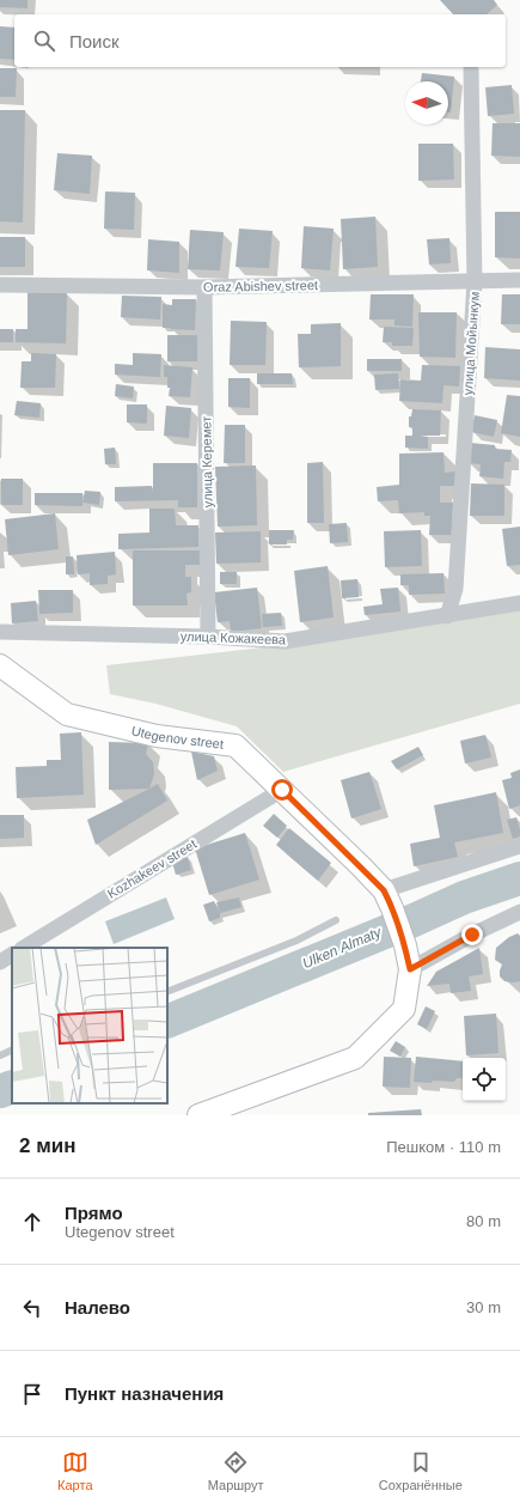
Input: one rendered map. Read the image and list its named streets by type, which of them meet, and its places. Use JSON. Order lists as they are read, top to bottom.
{
  "streets": {
    "street": [
      "Oraz Abishev street",
      "улица Мойынкум",
      "улица Керемет",
      "улица Кожакеева",
      "Utegenov street",
      "Kozhakeev street"
    ]
  },
  "crossings": [
    ["Oraz Abishev street", "улица Мойынкум"],
    ["Oraz Abishev street", "улица Керемет"],
    ["улица Мойынкум", "улица Кожакеева"],
    ["улица Керемет", "улица Кожакеева"],
    ["Utegenov street", "Kozhakeev street"]
  ],
  "water": ["Ulken Almaty"],
  "north": "left",
  "page": {
    "search": "Поиск",
    "heading": ["2 мин", "Пешком · 110 m"],
    "list": [
      ["Прямо", "Utegenov street", "80 m"],
      ["Налево", "30 m"],
      "Пункт назначения"
    ],
    "nav": ["Карта", "Маршрут", "Сохранённые"]
  }
}
